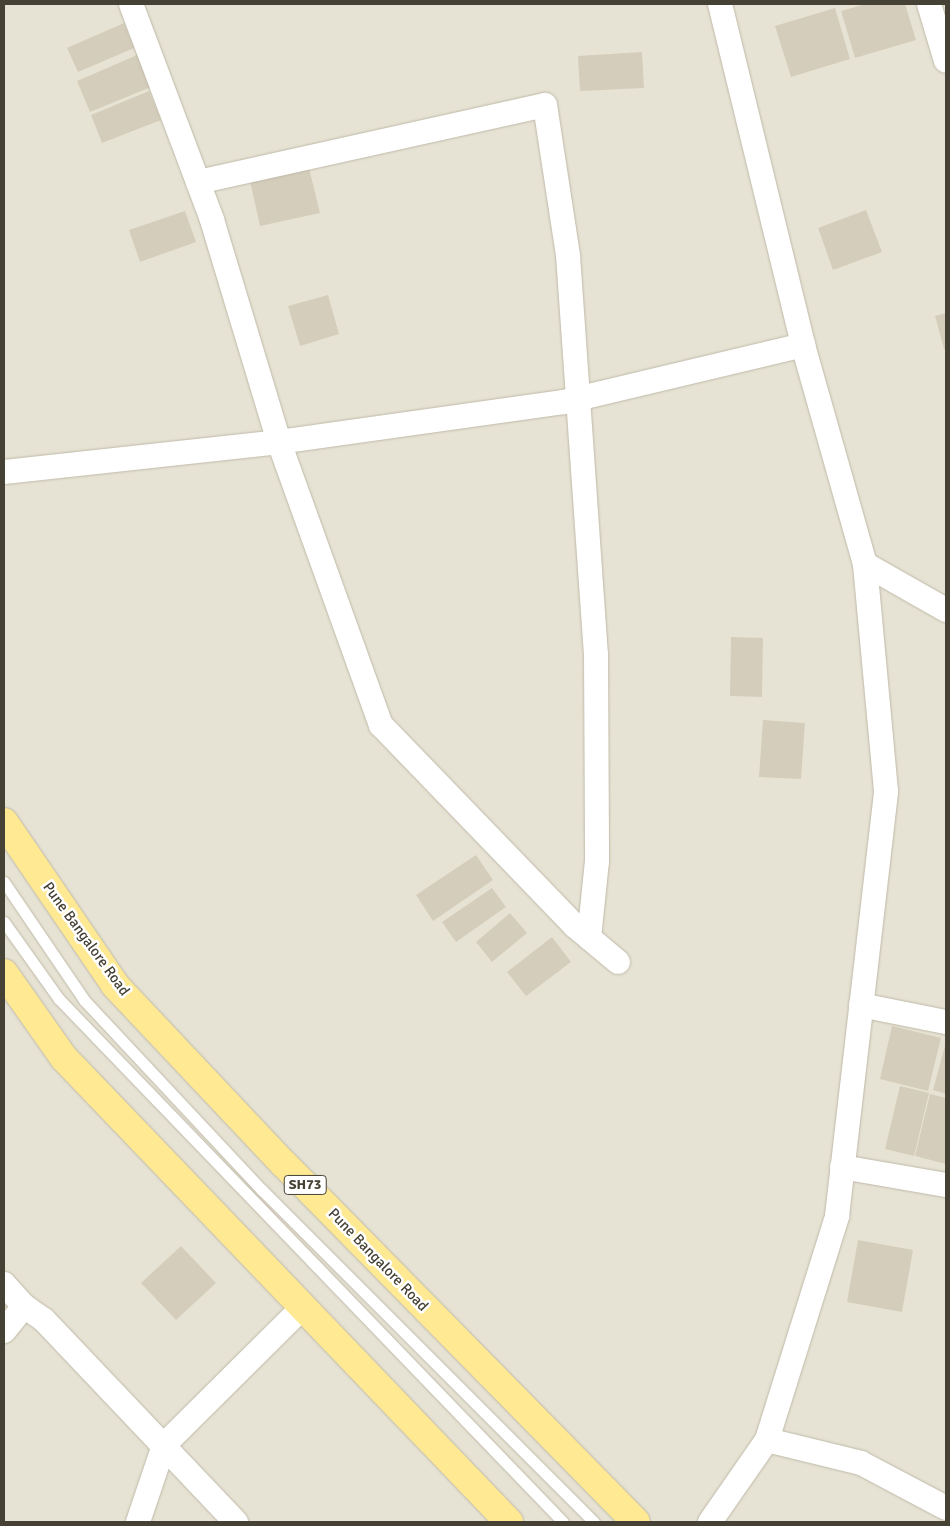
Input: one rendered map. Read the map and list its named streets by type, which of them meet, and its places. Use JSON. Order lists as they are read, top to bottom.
{
  "streets": {
    "main road": ["Pune Bangalore Road", "SH73"]
  }
}
